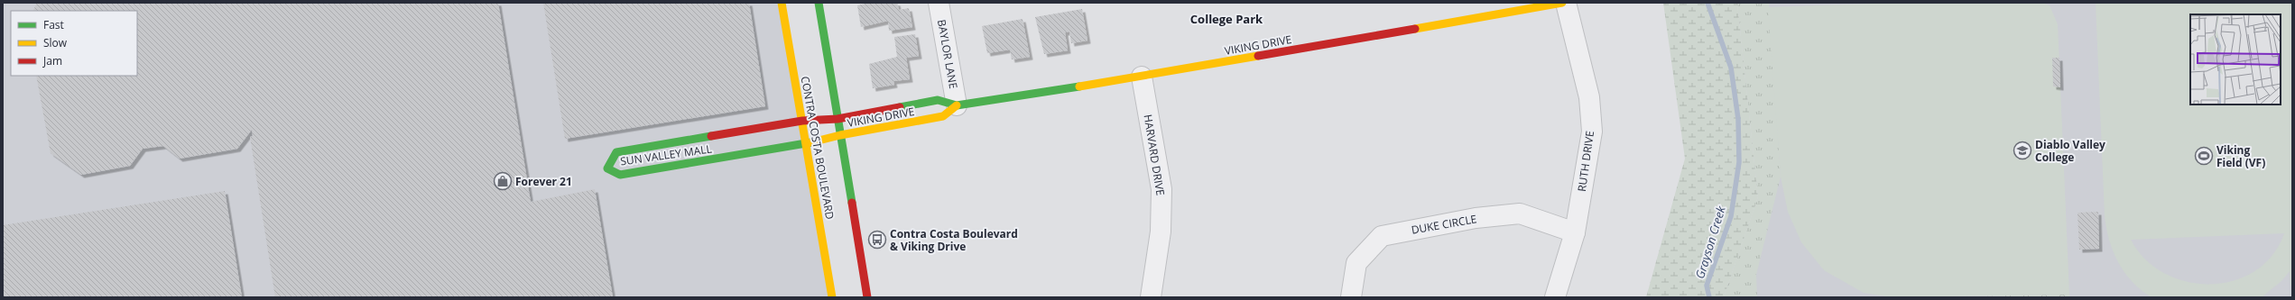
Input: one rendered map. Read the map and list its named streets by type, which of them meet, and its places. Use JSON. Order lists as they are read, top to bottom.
{
  "streets": {
    "street": [
      "VIKING DRIVE",
      "BAYLOR LANE",
      "CONTRA COSTA BOULEVARD",
      "SUN VALLEY MALL",
      "HARVARD DRIVE",
      "RUTH DRIVE",
      "DUKE CIRCLE"
    ]
  },
  "crossings": [
    ["VIKING DRIVE", "BAYLOR LANE"],
    ["VIKING DRIVE", "CONTRA COSTA BOULEVARD"],
    ["VIKING DRIVE", "SUN VALLEY MALL"],
    ["VIKING DRIVE", "HARVARD DRIVE"],
    ["CONTRA COSTA BOULEVARD", "SUN VALLEY MALL"],
    ["RUTH DRIVE", "DUKE CIRCLE"]
  ],
  "districts": ["College Park"],
  "water": ["Grayson Creek"],
  "places": {
    "school or university": ["Diablo Valley College"],
    "sports": ["Viking Field (VF)"],
    "shop": ["Forever 21"],
    "bus stop": ["Contra Costa Boulevard & Viking Drive"]
  },
  "legend": ["Fast", "Slow", "Jam"]
}
